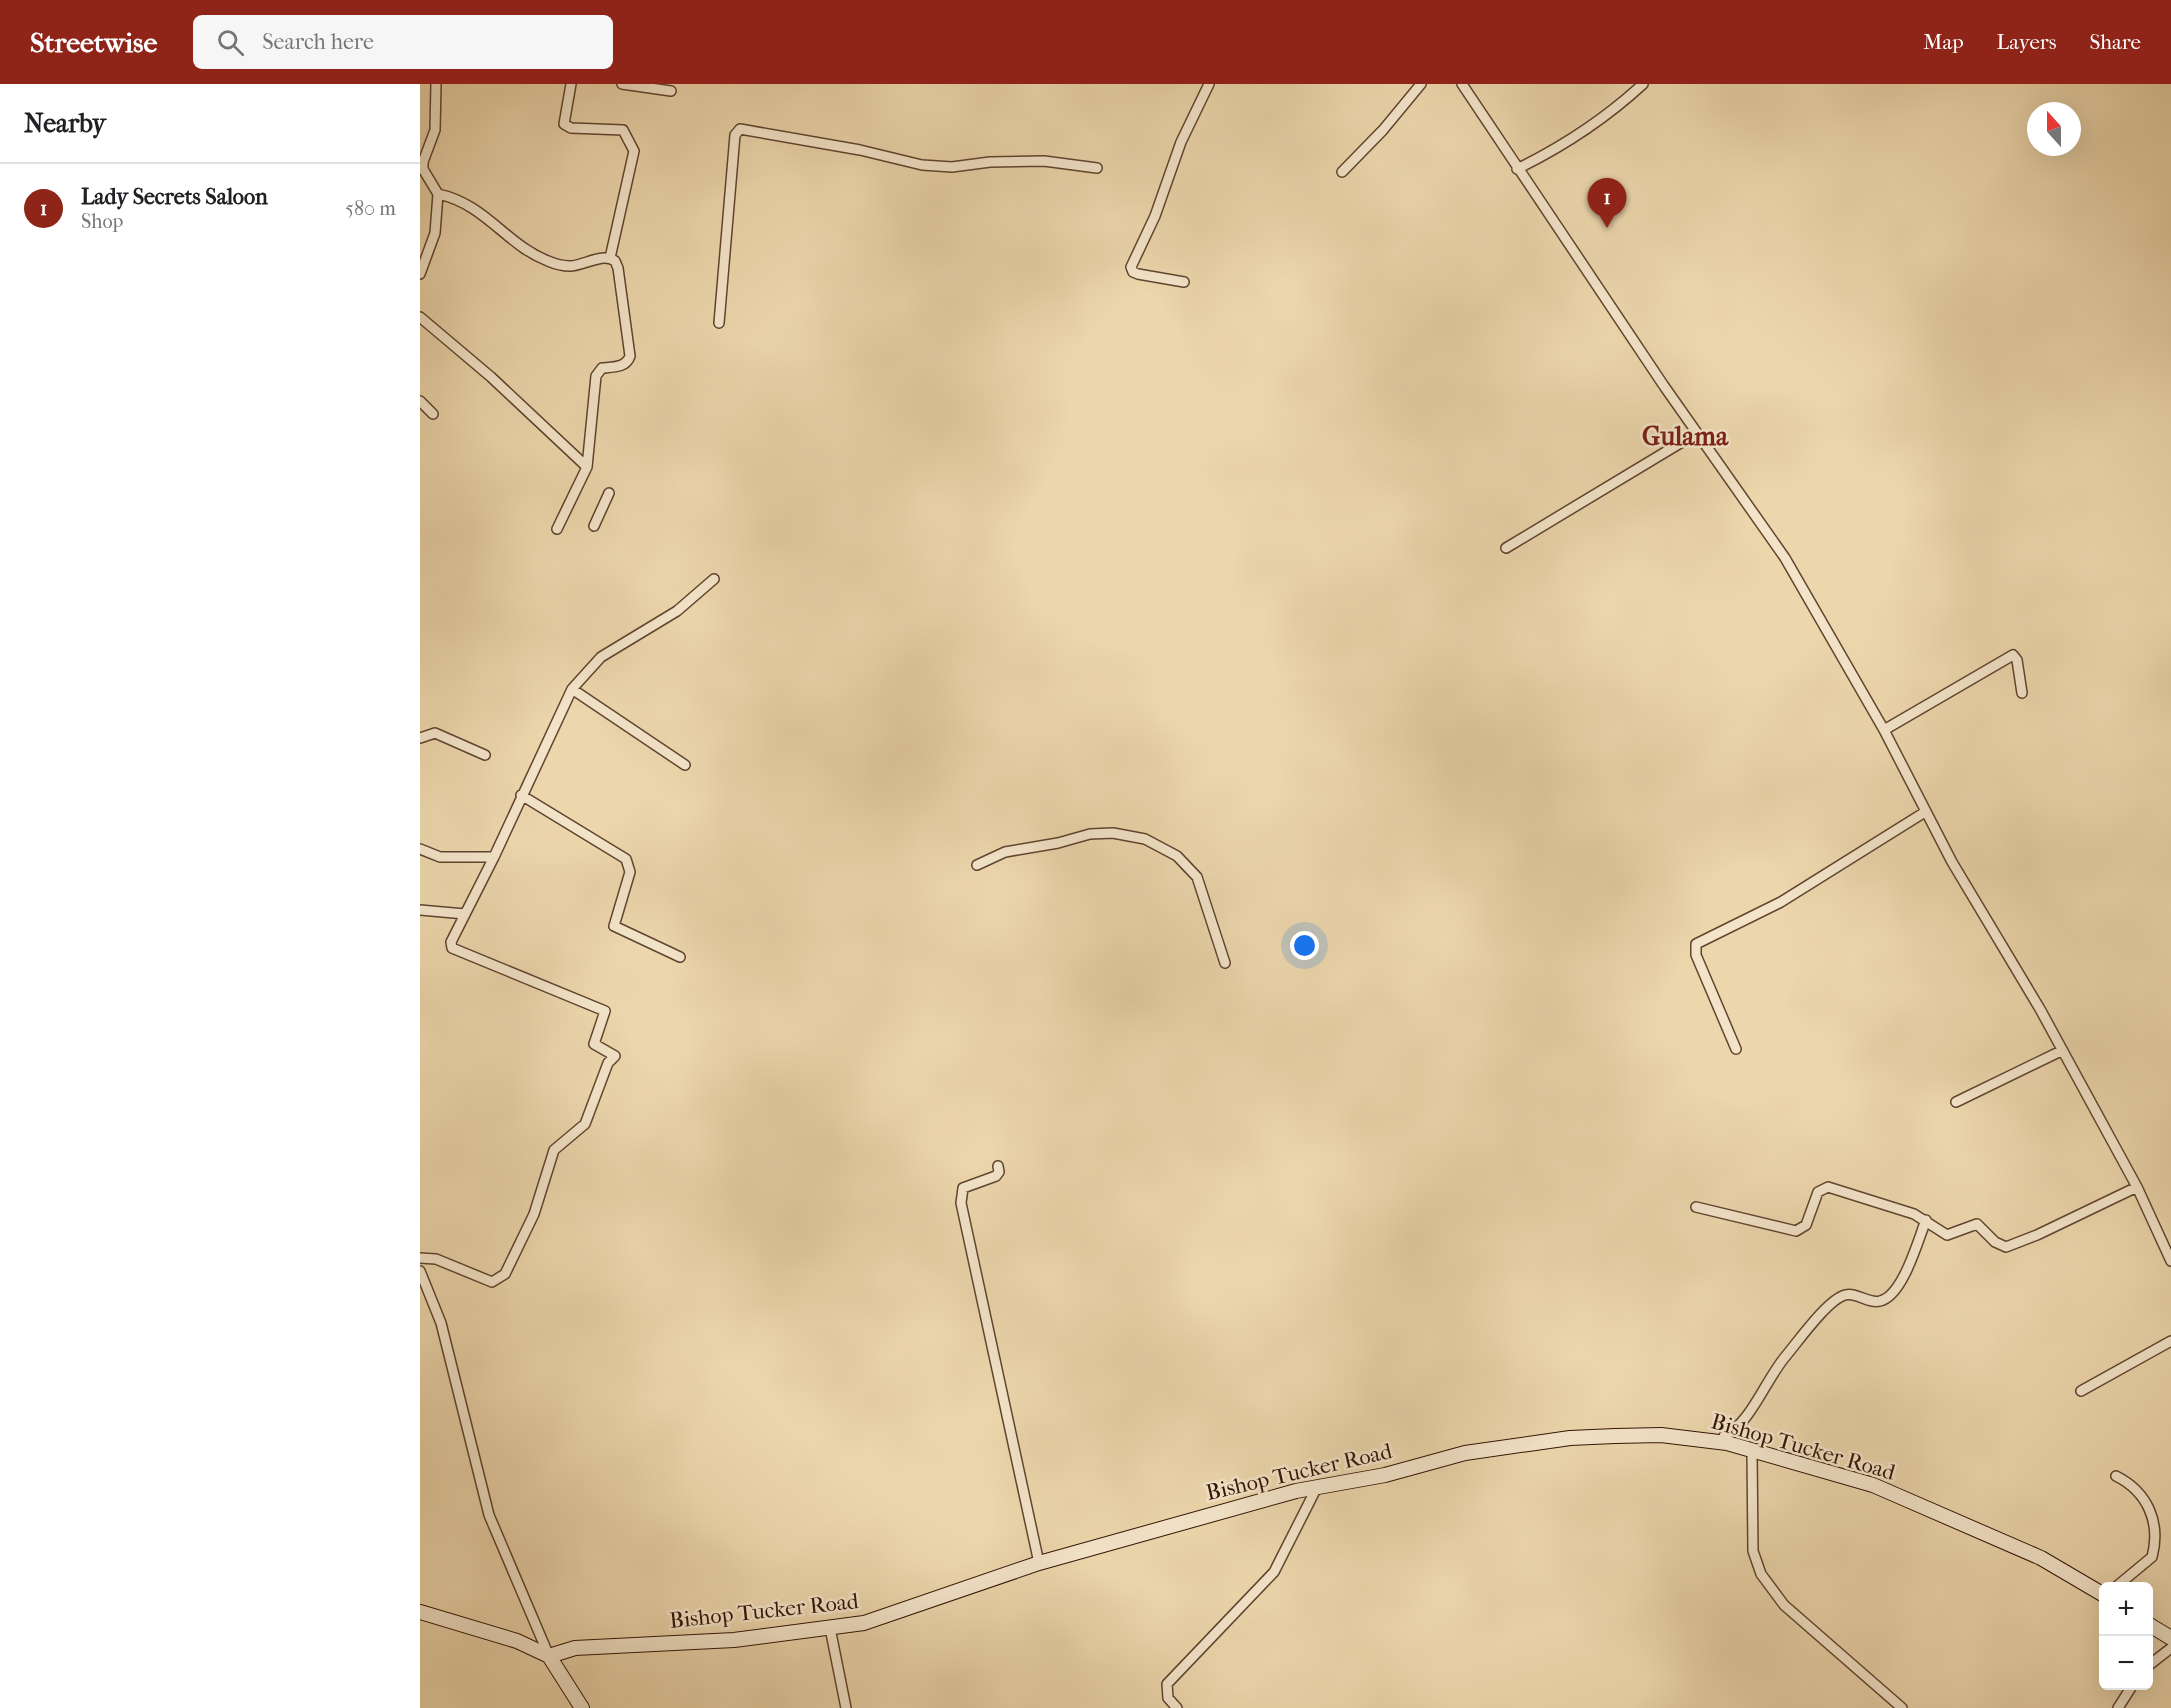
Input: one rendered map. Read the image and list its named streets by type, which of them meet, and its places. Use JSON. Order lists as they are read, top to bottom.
{
  "streets": {
    "main road": ["Bishop Tucker Road"]
  },
  "districts": ["Gulama"],
  "north": "top",
  "page": {
    "header": "Streetwise",
    "search": "Search here",
    "nav": ["Map", "Layers", "Share"],
    "heading": "Nearby",
    "list": [
      {
        "mark": "1",
        "name": "Lady Secrets Saloon",
        "note": "Shop",
        "value": "580 m"
      }
    ],
    "pins": "1",
    "map_buttons": ["+", "−"]
  }
}
